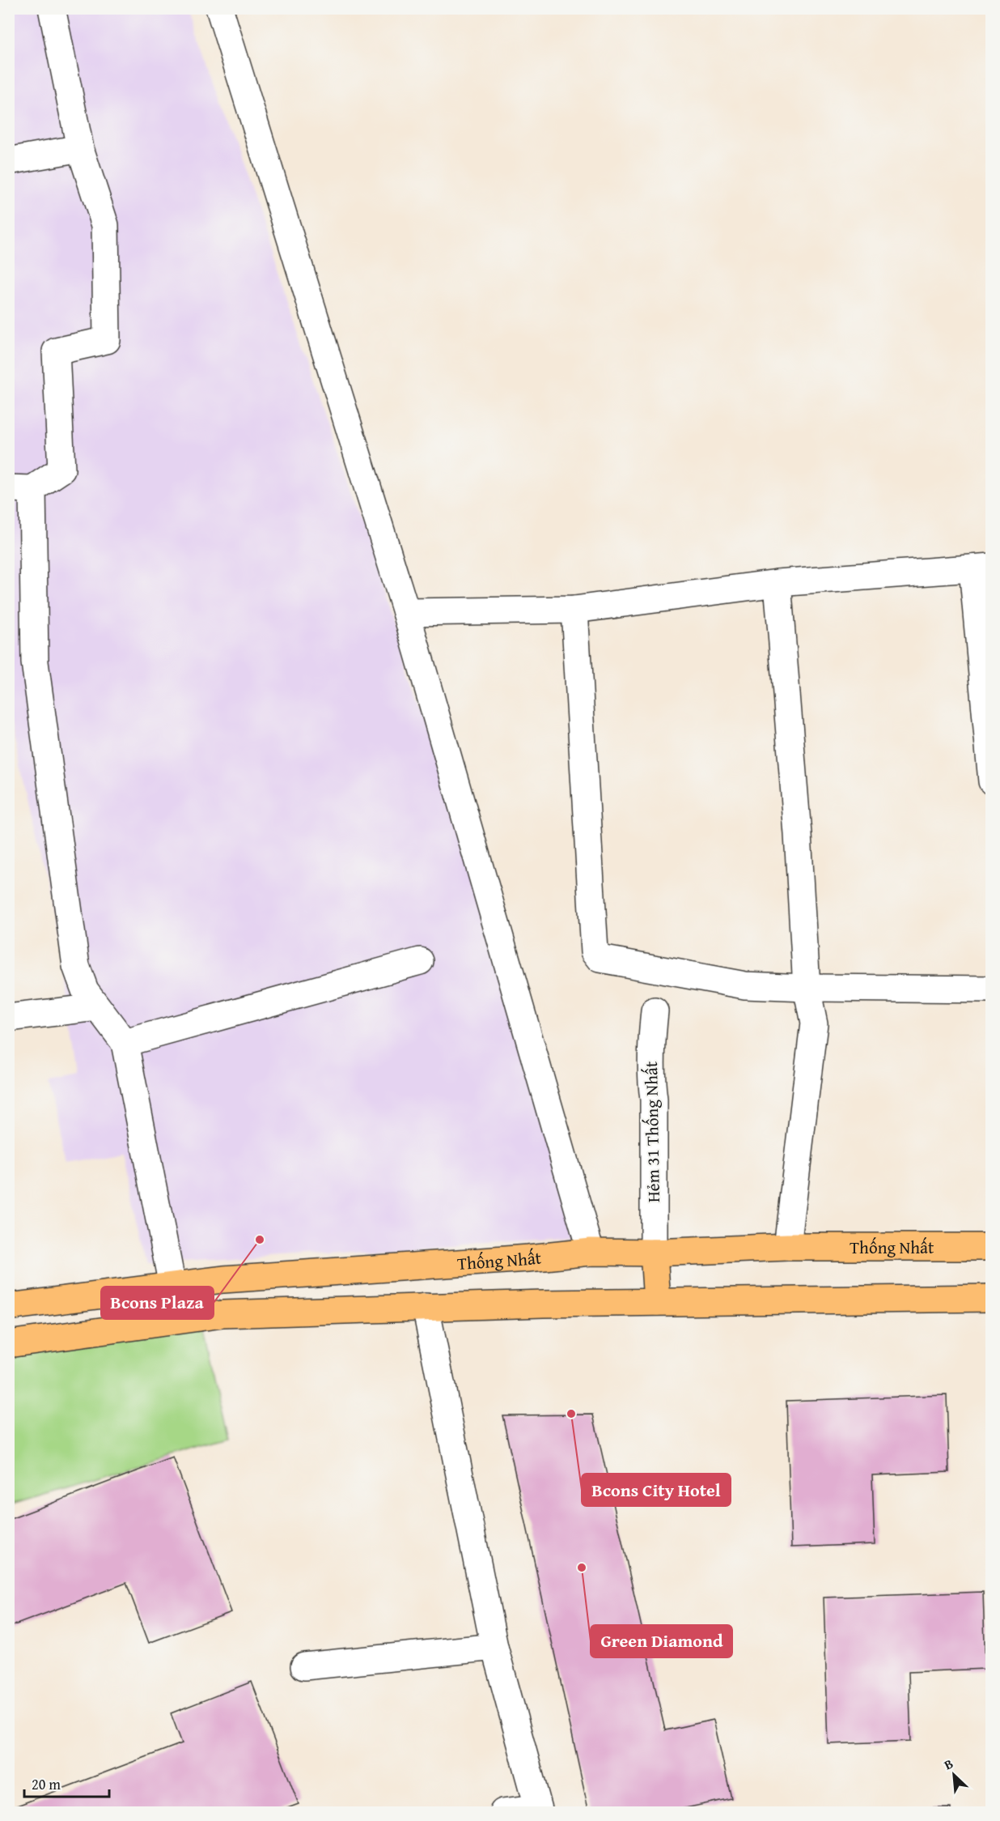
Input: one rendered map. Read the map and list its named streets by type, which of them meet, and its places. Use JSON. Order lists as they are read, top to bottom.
{
  "streets": {
    "main road": ["Thống Nhất"],
    "street": ["Hẻm 31 Thống Nhất"]
  },
  "crossings": [
    ["Hẻm 31 Thống Nhất", "Thống Nhất"]
  ],
  "places": ["Bcons Plaza", "Bcons City Hotel", "Green Diamond"],
  "scale_bar": "20 m",
  "north": "top left"
}
